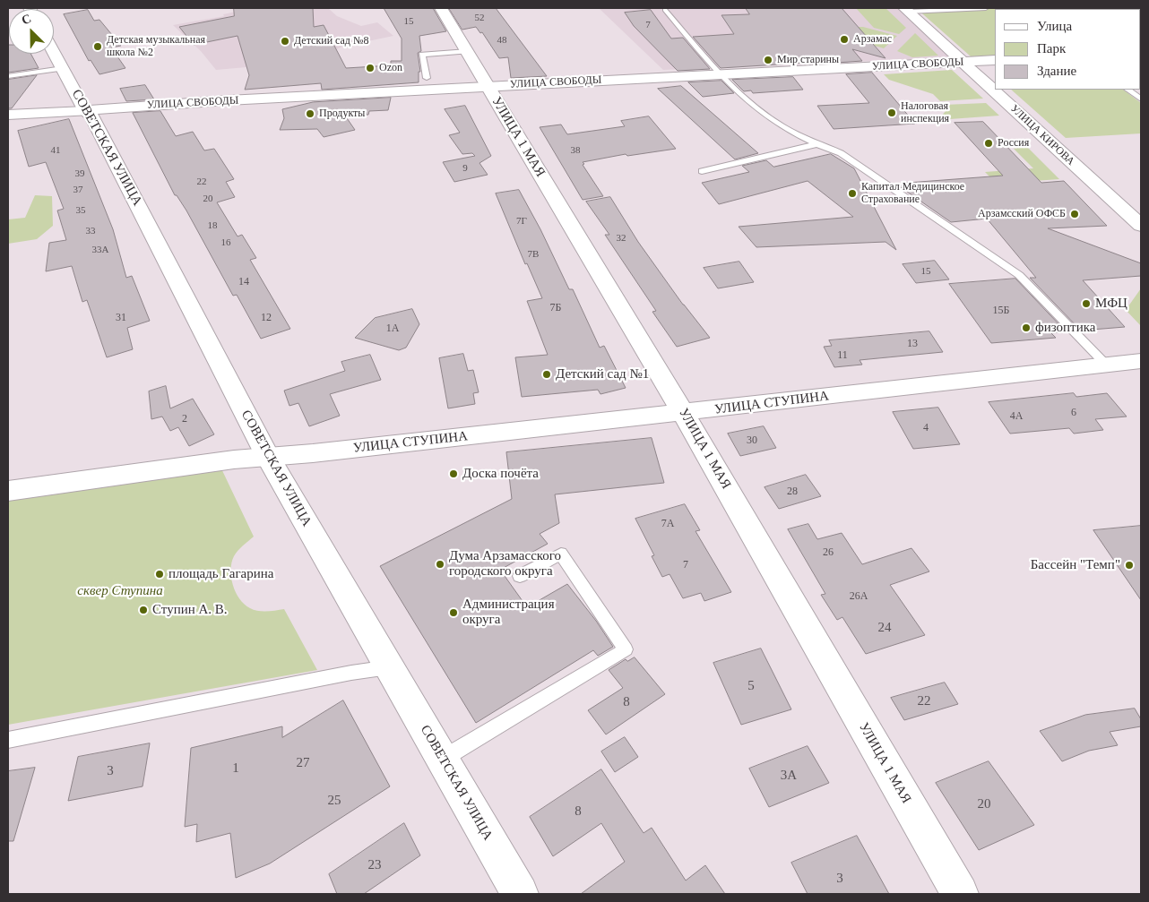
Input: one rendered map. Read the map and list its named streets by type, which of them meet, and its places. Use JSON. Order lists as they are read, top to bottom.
{
  "streets": {
    "street": [
      "УЛИЦА СВОБОДЫ",
      "УЛИЦА КИРОВА",
      "УЛИЦА 1 МАЯ",
      "СОВЕТСКАЯ УЛИЦА",
      "УЛИЦА СТУПИНА"
    ]
  },
  "crossings": [
    ["УЛИЦА СВОБОДЫ", "УЛИЦА КИРОВА"],
    ["УЛИЦА СВОБОДЫ", "УЛИЦА 1 МАЯ"],
    ["УЛИЦА СВОБОДЫ", "СОВЕТСКАЯ УЛИЦА"],
    ["УЛИЦА 1 МАЯ", "УЛИЦА СТУПИНА"],
    ["СОВЕТСКАЯ УЛИЦА", "УЛИЦА СТУПИНА"]
  ],
  "parks": ["сквер Ступина"],
  "places": [
    "Арзамас",
    "Детский сад №8",
    "Детская музыкальная школа №2",
    "Мир старины",
    "Ozon",
    "Налоговая инспекция",
    "Продукты",
    "Россия",
    "Капитал Медицинское Страхование",
    "Арзамсский ОФСБ",
    "МФЦ",
    "физоптика",
    "Детский сад №1",
    "Доска почёта",
    "Дума Арзамасского городского округа",
    "Бассейн \"Темп\"",
    "площадь Гагарина",
    "Ступин А. В.",
    "Администрация округа"
  ],
  "house_numbers": [
    "52",
    "15",
    "7",
    "48",
    "41",
    "38",
    "9",
    "39",
    "22",
    "37",
    "20",
    "35",
    "7Г",
    "18",
    "33",
    "32",
    "16",
    "33А",
    "7В",
    "15",
    "14",
    "7Б",
    "15Б",
    "31",
    "12",
    "1А",
    "13",
    "11",
    "6",
    "4А",
    "2",
    "4",
    "30",
    "28",
    "7А",
    "26",
    "7",
    "26А",
    "24",
    "5",
    "22",
    "8",
    "27",
    "1",
    "3",
    "3А",
    "25",
    "20",
    "8",
    "23",
    "3"
  ],
  "legend": ["Улица", "Парк", "Здание"],
  "north": "top left"
}
